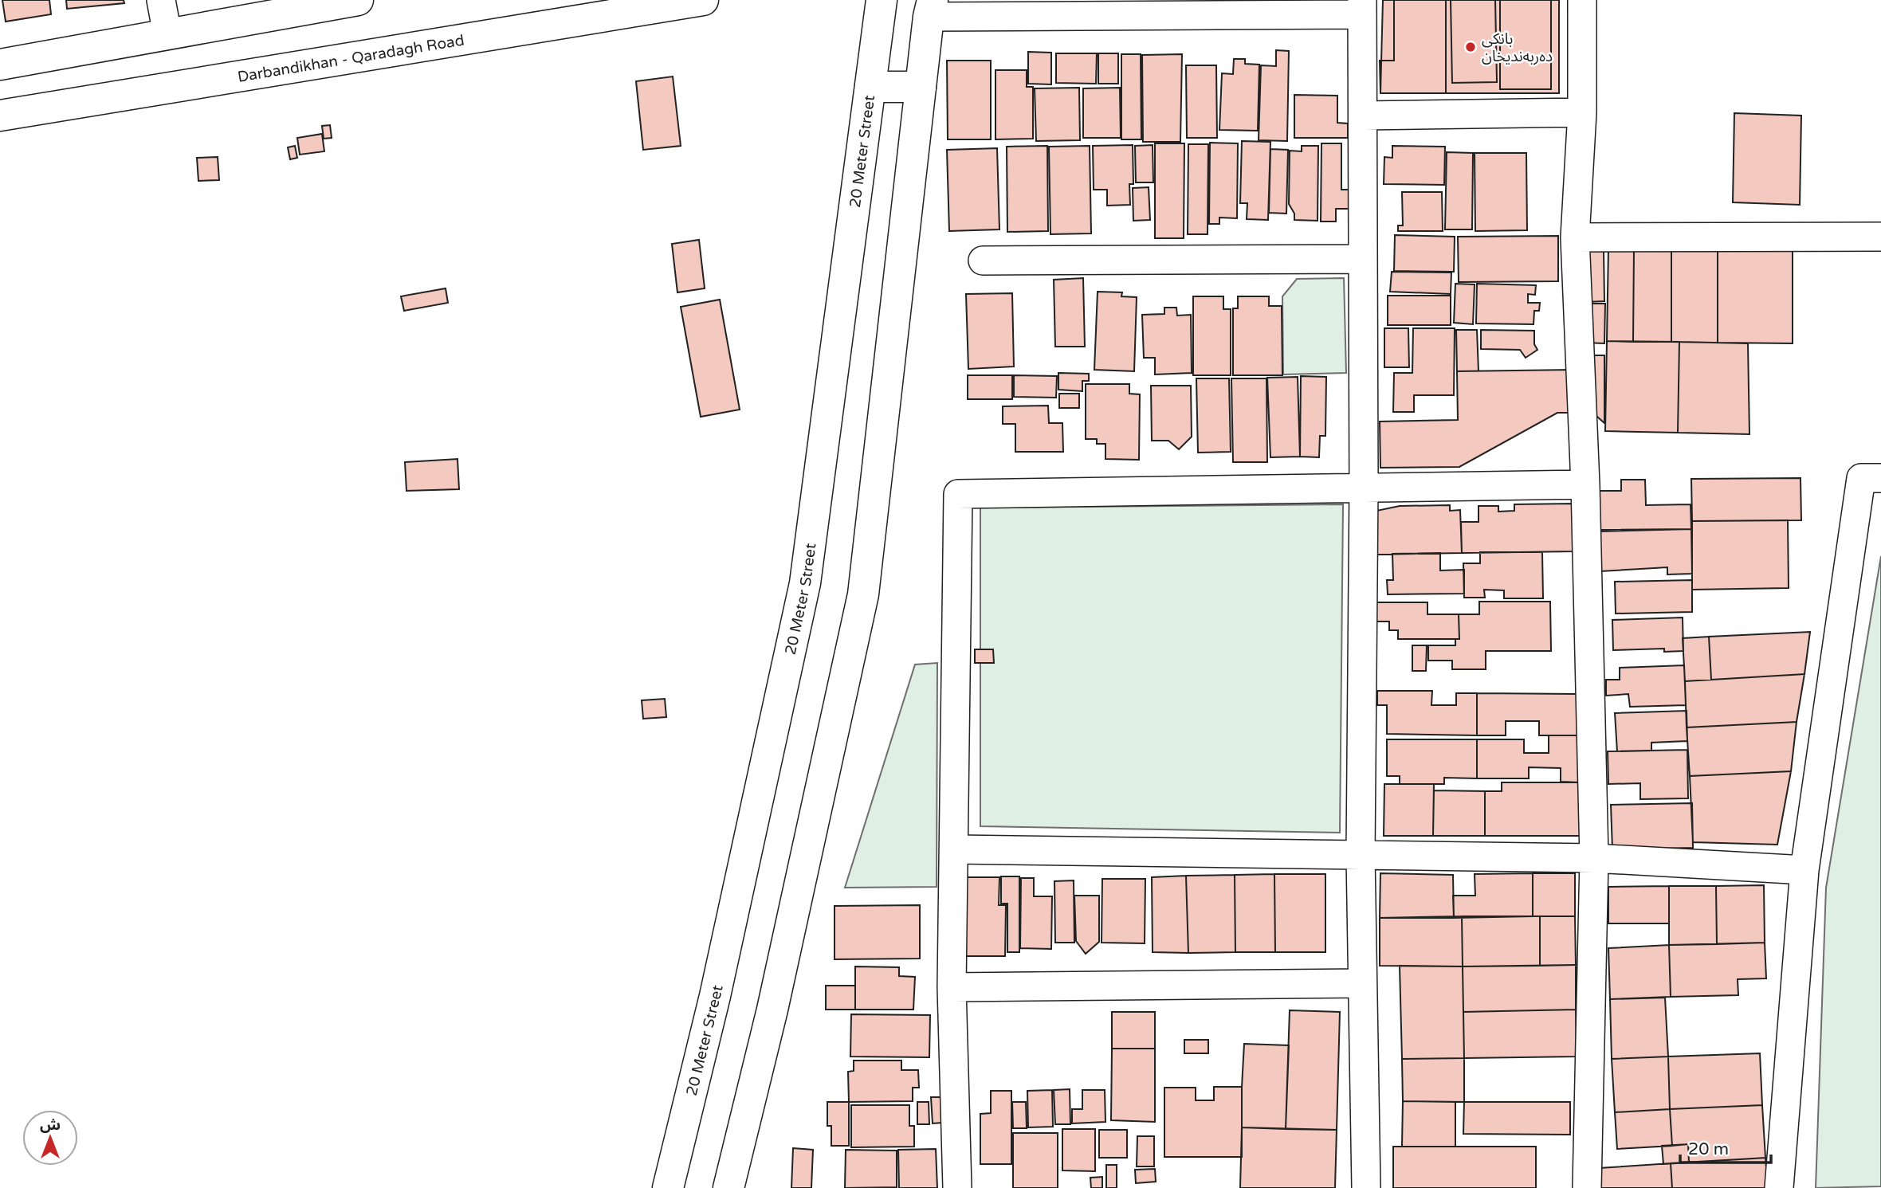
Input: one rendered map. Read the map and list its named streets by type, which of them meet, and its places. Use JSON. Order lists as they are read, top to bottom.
{
  "streets": {
    "main road": ["Darbandikhan - Qaradagh Road", "20 Meter Street"]
  },
  "places": ["بانکی دەربەندیخان"],
  "scale_bar": "20 m",
  "north": "top"
}
